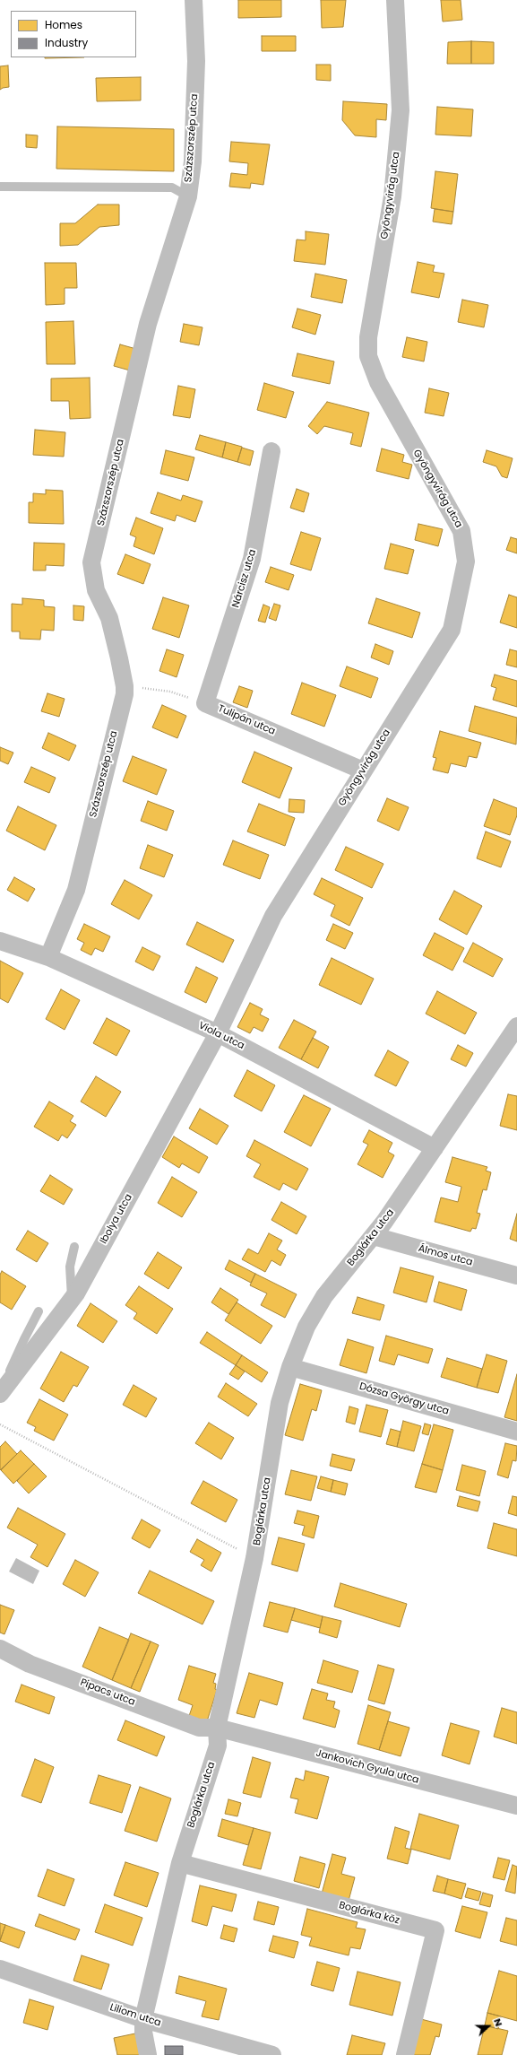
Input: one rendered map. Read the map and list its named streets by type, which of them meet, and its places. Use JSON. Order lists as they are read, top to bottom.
{
  "streets": {
    "street": [
      "Százszorszép utca",
      "Gyöngyvirág utca",
      "Nárcisz utca",
      "Tulipán utca",
      "Viola utca",
      "Ibolya utca",
      "Boglárka utca",
      "Álmos utca",
      "Dózsa György utca",
      "Pipacs utca",
      "Jankovich Gyula utca",
      "Boglárka köz",
      "Liliom utca"
    ]
  },
  "crossings": [
    ["Százszorszép utca", "Tulipán utca"],
    ["Százszorszép utca", "Viola utca"],
    ["Gyöngyvirág utca", "Tulipán utca"],
    ["Gyöngyvirág utca", "Viola utca"],
    ["Gyöngyvirág utca", "Ibolya utca"],
    ["Nárcisz utca", "Tulipán utca"],
    ["Viola utca", "Ibolya utca"],
    ["Viola utca", "Boglárka utca"],
    ["Boglárka utca", "Álmos utca"],
    ["Boglárka utca", "Dózsa György utca"],
    ["Boglárka utca", "Pipacs utca"],
    ["Boglárka utca", "Jankovich Gyula utca"],
    ["Boglárka utca", "Boglárka köz"],
    ["Boglárka utca", "Liliom utca"],
    ["Pipacs utca", "Jankovich Gyula utca"]
  ],
  "legend": ["Homes", "Industry"],
  "north": "right"
}
